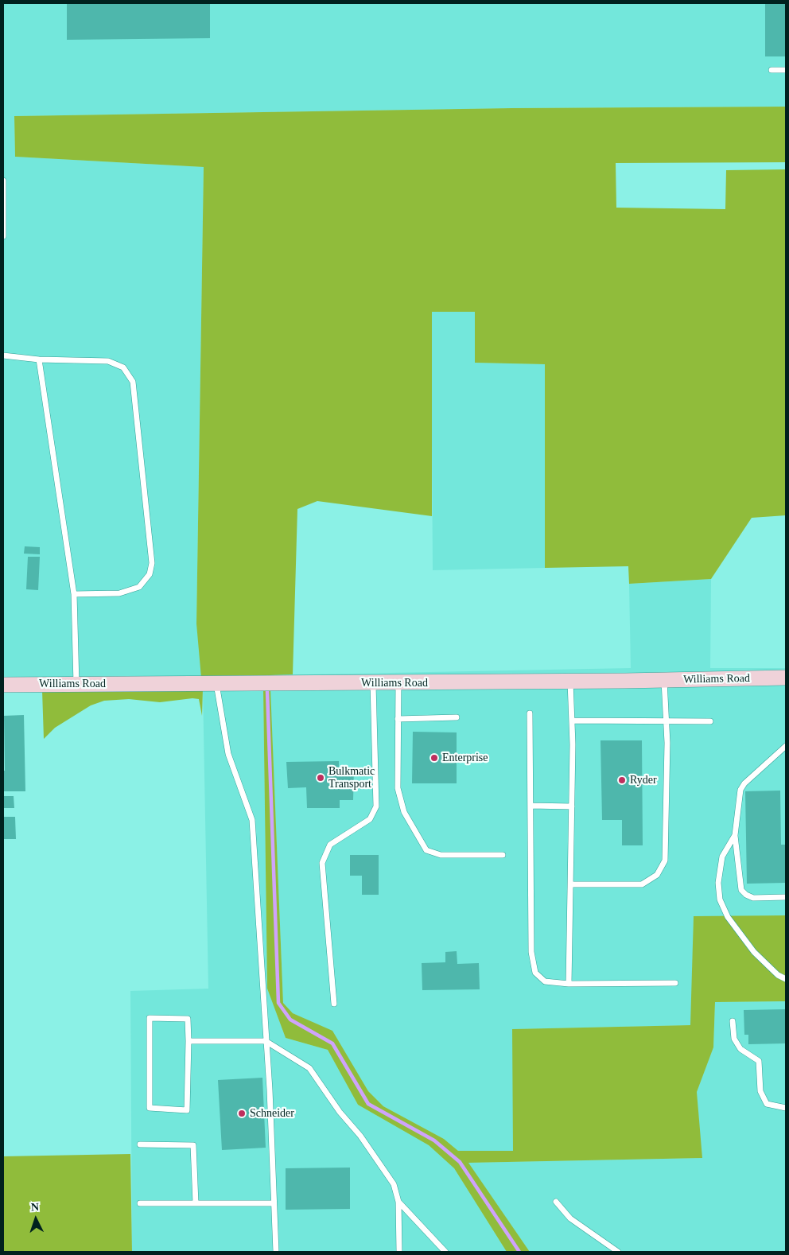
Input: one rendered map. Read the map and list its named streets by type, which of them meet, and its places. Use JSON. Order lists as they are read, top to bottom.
{
  "streets": {
    "main road": ["Williams Road"]
  },
  "places": [
    "Enterprise",
    "Bulkmatic Transport",
    "Ryder",
    "Schneider"
  ],
  "north": "top"
}
